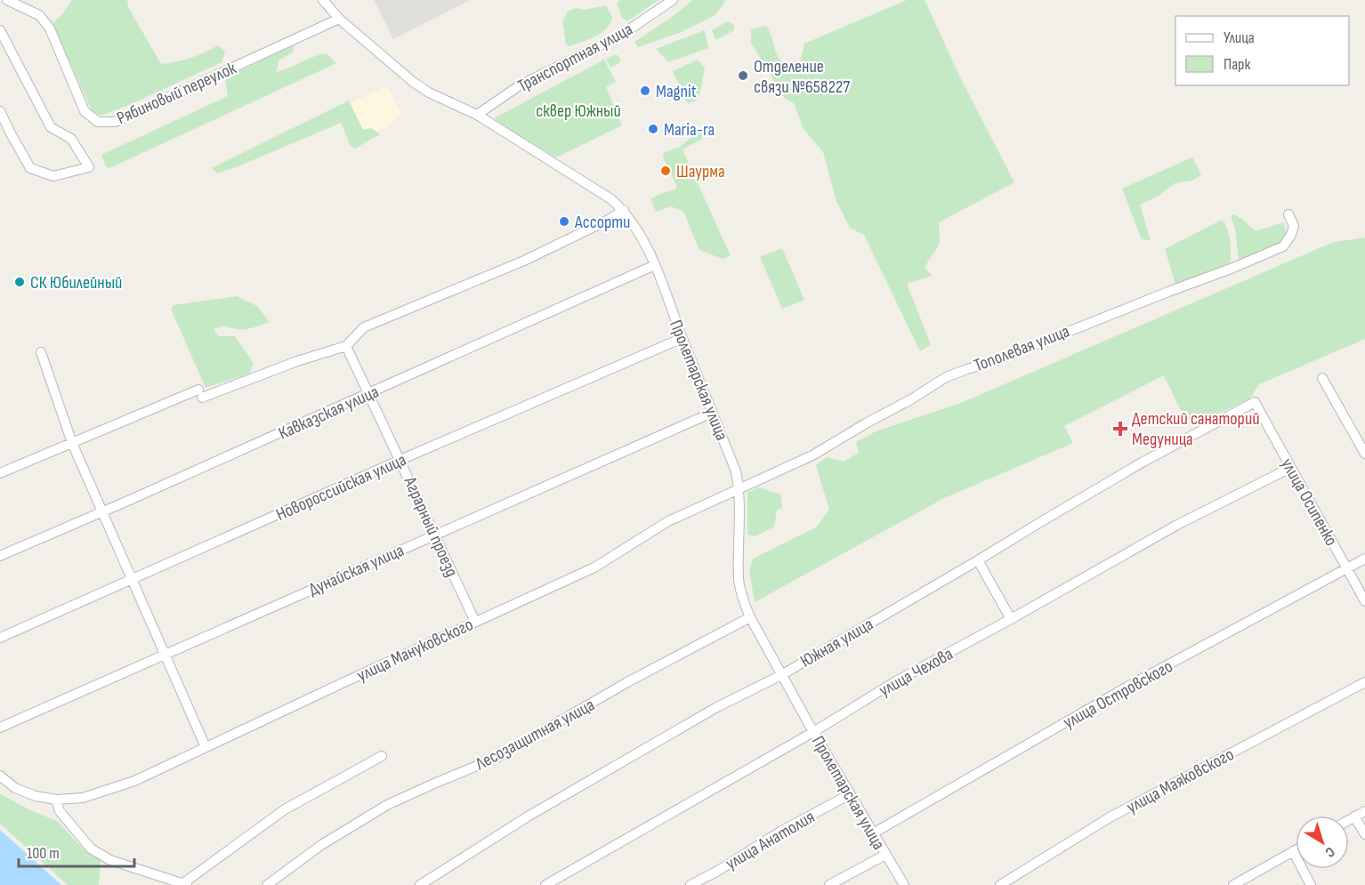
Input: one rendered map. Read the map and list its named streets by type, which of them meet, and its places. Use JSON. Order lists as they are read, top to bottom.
{
  "streets": {
    "street": [
      "Транспортная улица",
      "Рябиновый переулок",
      "Тополевая улица",
      "Пролетарская улица",
      "Кавказская улица",
      "Новороссийская улица",
      "улица Осипенко",
      "Аграрный проезд",
      "Дунайская улица",
      "Южная улица",
      "улица Мануковского",
      "улица Чехова",
      "улица Островского",
      "Лесозащитная улица",
      "улица Маяковского",
      "улица Анатолия"
    ]
  },
  "crossings": [
    ["Транспортная улица", "Пролетарская улица"],
    ["Рябиновый переулок", "Пролетарская улица"],
    ["Тополевая улица", "Пролетарская улица"],
    ["Тополевая улица", "улица Мануковского"],
    ["Пролетарская улица", "Кавказская улица"],
    ["Пролетарская улица", "Новороссийская улица"],
    ["Пролетарская улица", "Дунайская улица"],
    ["Пролетарская улица", "Южная улица"],
    ["Пролетарская улица", "улица Мануковского"],
    ["Пролетарская улица", "улица Чехова"],
    ["Пролетарская улица", "улица Островского"],
    ["Пролетарская улица", "Лесозащитная улица"],
    ["Пролетарская улица", "улица Анатолия"],
    ["Кавказская улица", "Аграрный проезд"],
    ["Новороссийская улица", "Аграрный проезд"],
    ["улица Осипенко", "Южная улица"],
    ["улица Осипенко", "улица Чехова"],
    ["улица Осипенко", "улица Островского"],
    ["Аграрный проезд", "Дунайская улица"],
    ["Аграрный проезд", "улица Мануковского"]
  ],
  "parks": ["сквер Южный"],
  "places": {
    "other": [
      "Отделение связи №658227",
      "Magnit",
      "Maria-ra",
      "Шаурма",
      "Ассорти",
      "СК Юбилейный"
    ],
    "health": ["Детский санаторий Медуница"]
  },
  "legend": ["Улица", "Парк"],
  "scale_bar": "100 m",
  "north": "bottom right"
}
